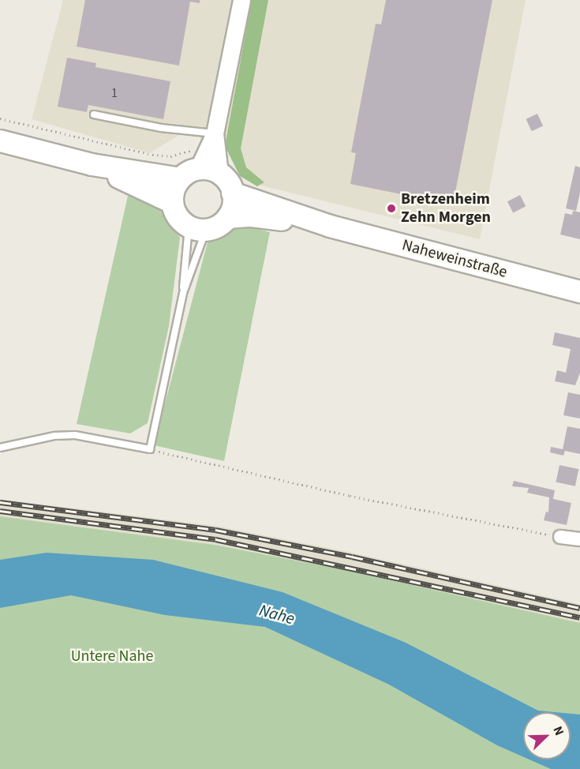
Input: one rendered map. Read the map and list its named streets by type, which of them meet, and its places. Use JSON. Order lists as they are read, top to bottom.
{
  "streets": {
    "main road": ["Naheweinstraße"]
  },
  "water": ["Nahe"],
  "parks": ["Untere Nahe"],
  "places": ["Bretzenheim Zehn Morgen"],
  "house_numbers": ["1"],
  "north": "top right"
}
